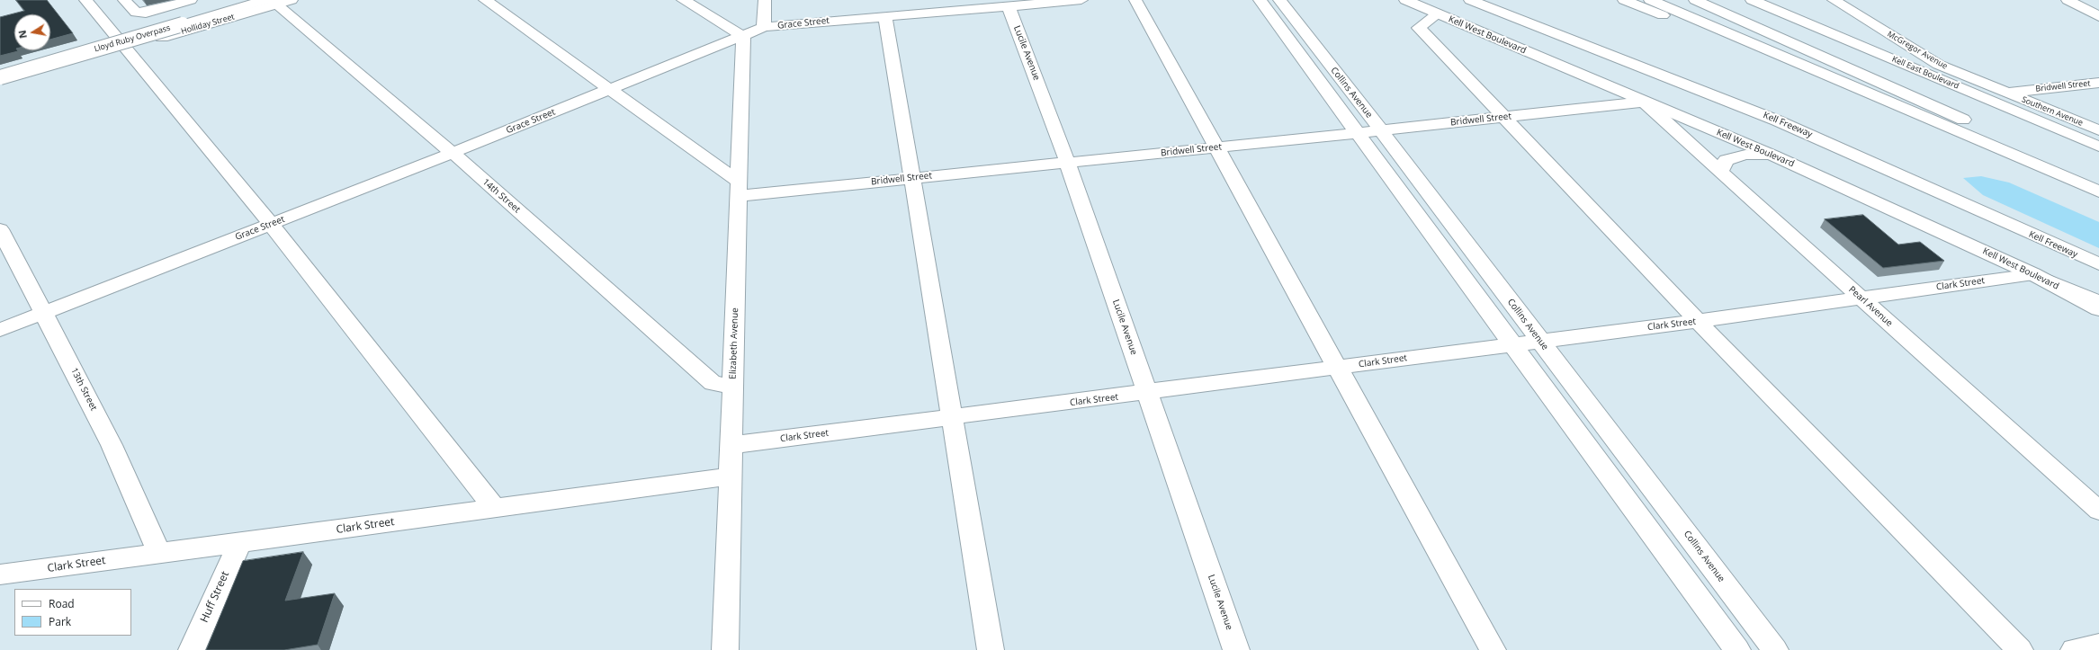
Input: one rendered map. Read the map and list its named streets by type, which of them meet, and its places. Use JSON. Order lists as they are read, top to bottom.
{
  "streets": {
    "main road": [
      "Grace Street",
      "Holliday Street",
      "Kell West Boulevard",
      "Lloyd Ruby Overpass",
      "McGregor Avenue",
      "Lucile Avenue",
      "Kell East Boulevard",
      "Bridwell Street",
      "Collins Avenue",
      "Southern Avenue",
      "Kell Freeway",
      "14th Street",
      "Clark Street",
      "Pearl Avenue",
      "Elizabeth Avenue",
      "13th Street",
      "Huff Street"
    ]
  },
  "crossings": [
    ["Grace Street", "Lucile Avenue"],
    ["Grace Street", "14th Street"],
    ["Grace Street", "Elizabeth Avenue"],
    ["Grace Street", "13th Street"],
    ["Holliday Street", "Lloyd Ruby Overpass"],
    ["Holliday Street", "14th Street"],
    ["Kell West Boulevard", "Bridwell Street"],
    ["Kell West Boulevard", "Clark Street"],
    ["Kell West Boulevard", "Pearl Avenue"],
    ["Lloyd Ruby Overpass", "14th Street"],
    ["McGregor Avenue", "Bridwell Street"],
    ["McGregor Avenue", "Southern Avenue"],
    ["Lucile Avenue", "Bridwell Street"],
    ["Lucile Avenue", "Clark Street"],
    ["Bridwell Street", "Collins Avenue"],
    ["Bridwell Street", "Southern Avenue"],
    ["Bridwell Street", "Pearl Avenue"],
    ["Bridwell Street", "Elizabeth Avenue"],
    ["Collins Avenue", "Clark Street"],
    ["14th Street", "Elizabeth Avenue"],
    ["Clark Street", "Pearl Avenue"],
    ["Clark Street", "Elizabeth Avenue"],
    ["Clark Street", "13th Street"],
    ["Clark Street", "Huff Street"]
  ],
  "legend": ["Road", "Park"],
  "north": "left"
}
